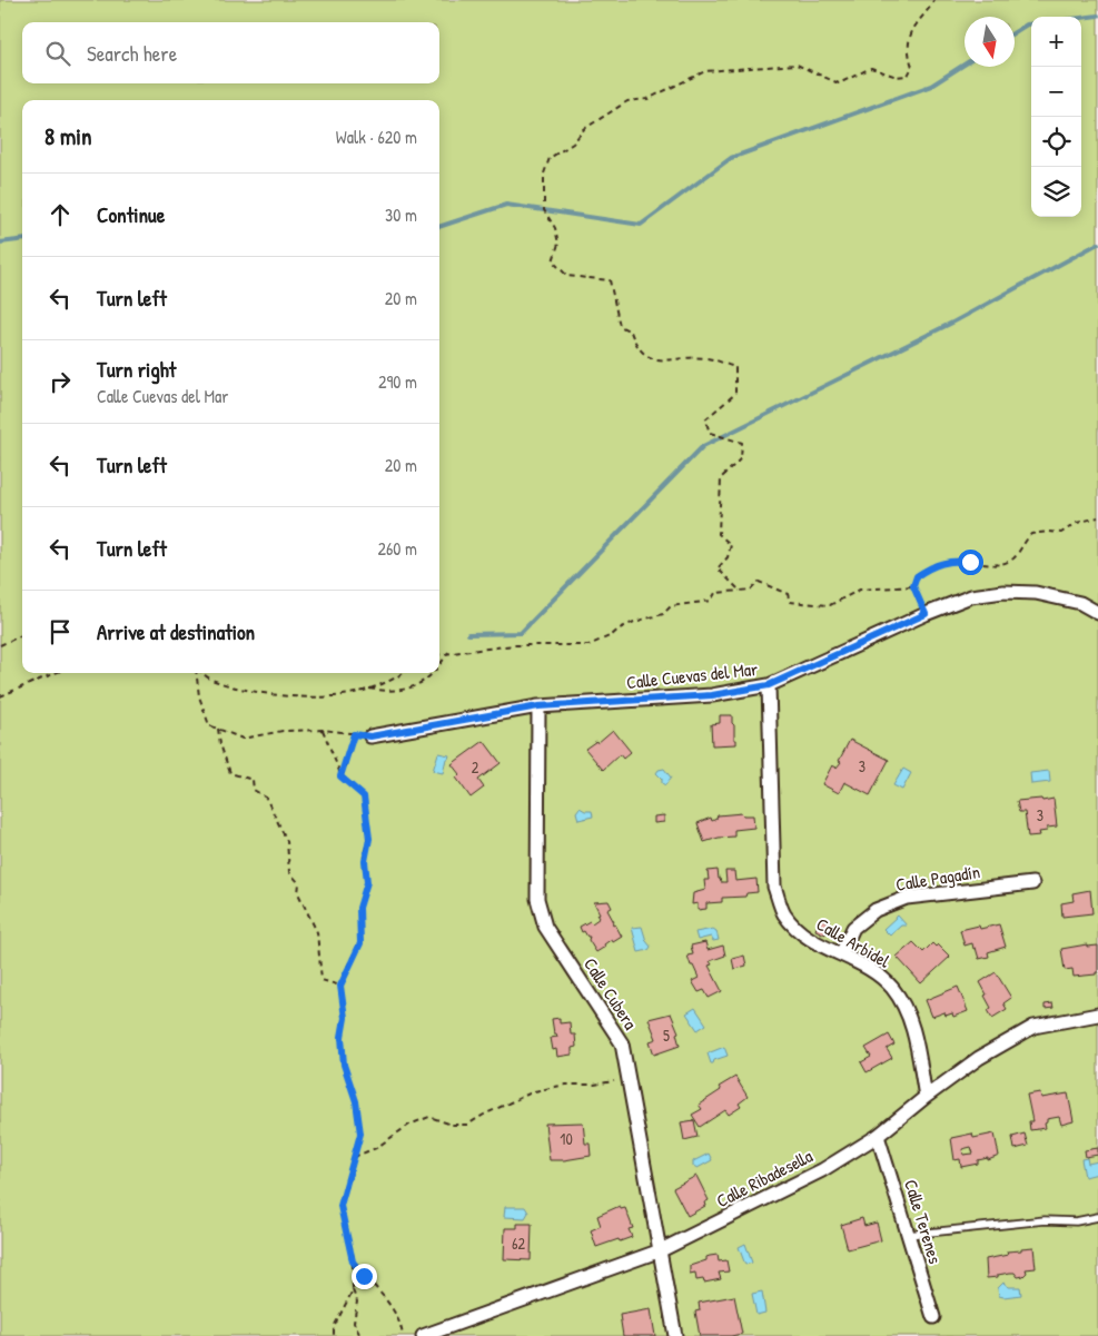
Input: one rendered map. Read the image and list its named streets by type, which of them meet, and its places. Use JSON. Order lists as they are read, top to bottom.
{
  "streets": {
    "street": [
      "Calle Cuevas del Mar",
      "Calle Pagadín",
      "Calle Arbidel",
      "Calle Cubera",
      "Calle Ribadesella",
      "Calle Terenes"
    ]
  },
  "crossings": [
    ["Calle Cuevas del Mar", "Calle Arbidel"],
    ["Calle Cuevas del Mar", "Calle Cubera"],
    ["Calle Pagadín", "Calle Arbidel"],
    ["Calle Arbidel", "Calle Ribadesella"],
    ["Calle Cubera", "Calle Ribadesella"],
    ["Calle Ribadesella", "Calle Terenes"]
  ],
  "house_numbers": [
    "3",
    "2",
    "3",
    "5",
    "10",
    "62"
  ],
  "north": "bottom",
  "page": {
    "map_buttons": ["+", "−"],
    "search": "Search here",
    "heading": ["8 min", "Walk · 620 m"],
    "list": [
      ["Continue", "30 m"],
      ["Turn left", "20 m"],
      ["Turn right", "Calle Cuevas del Mar", "290 m"],
      ["Turn left", "20 m"],
      ["Turn left", "260 m"],
      "Arrive at destination"
    ]
  }
}
